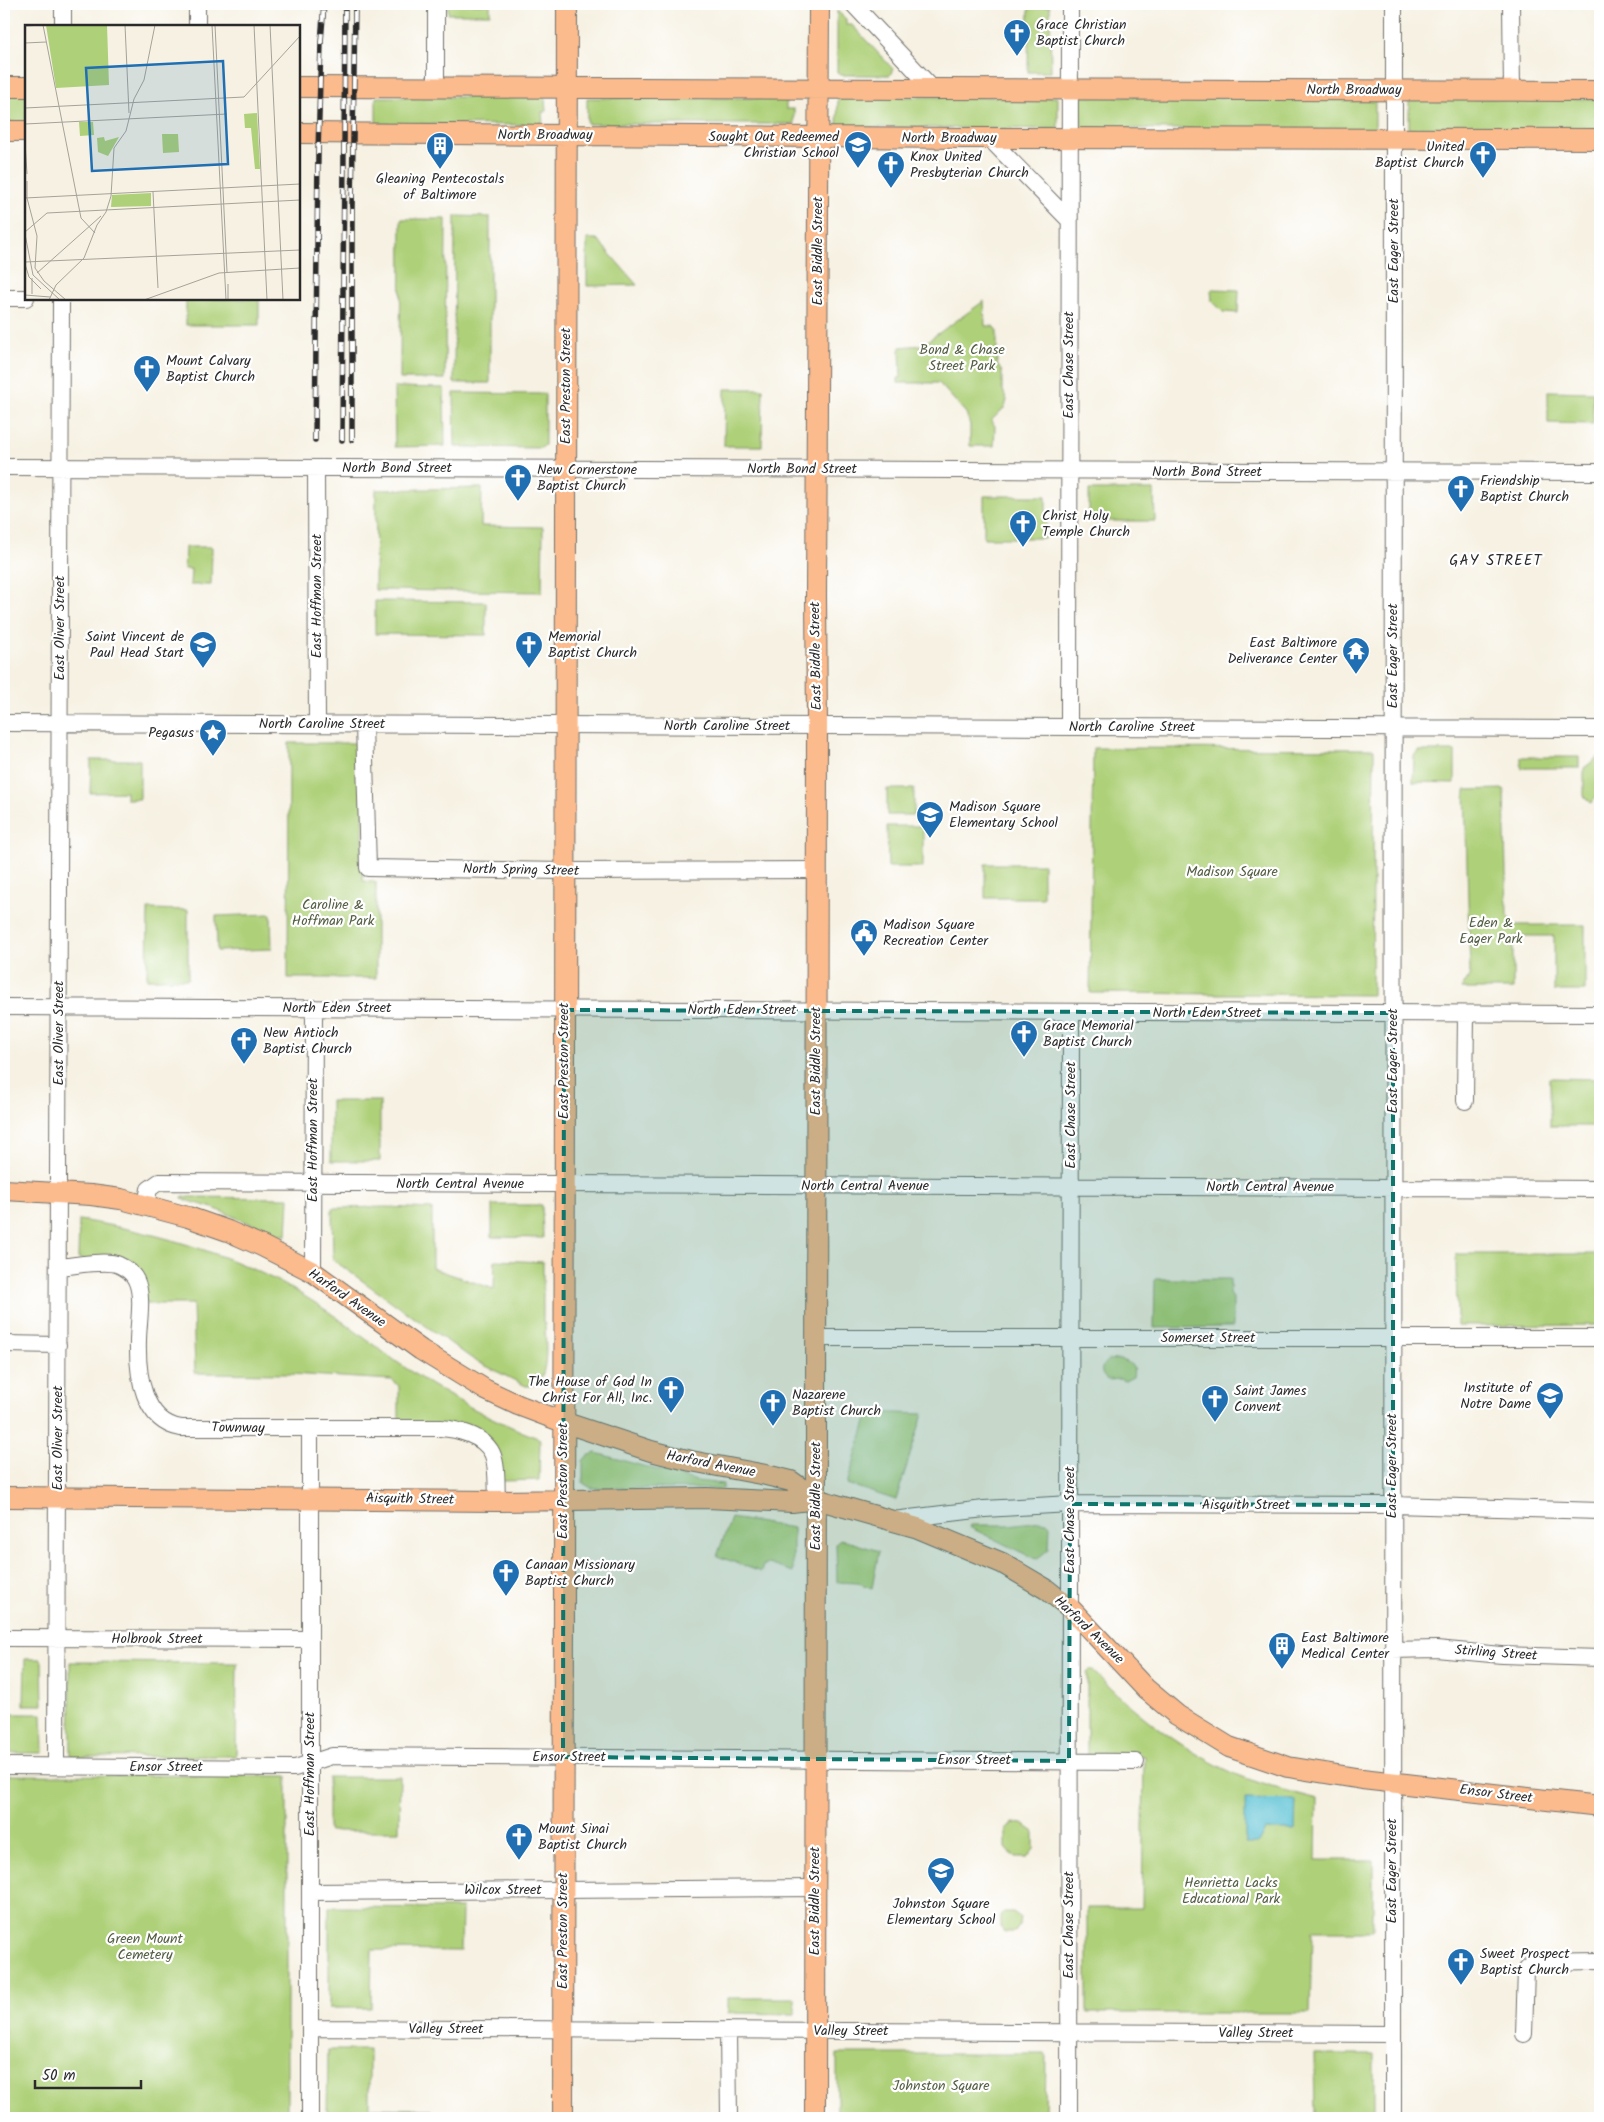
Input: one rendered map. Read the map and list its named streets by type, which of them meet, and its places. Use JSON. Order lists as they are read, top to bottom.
{
  "streets": {
    "main road": [
      "North Broadway",
      "East Biddle Street",
      "East Preston Street",
      "Harford Avenue",
      "Aisquith Street",
      "Ensor Street"
    ],
    "street": [
      "East Eager Street",
      "East Chase Street",
      "North Bond Street",
      "East Hoffman Street",
      "East Oliver Street",
      "North Caroline Street",
      "North Spring Street",
      "North Eden Street",
      "North Central Avenue",
      "Somerset Street",
      "Townway",
      "Holbrook Street",
      "Stirling Street",
      "Wilcox Street",
      "Valley Street"
    ]
  },
  "crossings": [
    ["North Broadway", "East Biddle Street"],
    ["North Broadway", "East Eager Street"],
    ["North Broadway", "East Chase Street"],
    ["North Broadway", "East Preston Street"],
    ["East Biddle Street", "North Bond Street"],
    ["East Biddle Street", "North Caroline Street"],
    ["East Biddle Street", "North Spring Street"],
    ["East Biddle Street", "North Eden Street"],
    ["East Biddle Street", "North Central Avenue"],
    ["East Biddle Street", "Harford Avenue"],
    ["East Biddle Street", "Somerset Street"],
    ["East Biddle Street", "Aisquith Street"],
    ["East Biddle Street", "Ensor Street"],
    ["East Biddle Street", "Wilcox Street"],
    ["East Biddle Street", "Valley Street"],
    ["East Eager Street", "North Bond Street"],
    ["East Eager Street", "North Caroline Street"],
    ["East Eager Street", "North Eden Street"],
    ["East Eager Street", "North Central Avenue"],
    ["East Eager Street", "Harford Avenue"],
    ["East Eager Street", "Somerset Street"],
    ["East Eager Street", "Aisquith Street"],
    ["East Eager Street", "Stirling Street"],
    ["East Eager Street", "Ensor Street"],
    ["East Eager Street", "Valley Street"],
    ["East Chase Street", "North Bond Street"],
    ["East Chase Street", "North Caroline Street"],
    ["East Chase Street", "North Eden Street"],
    ["East Chase Street", "North Central Avenue"],
    ["East Chase Street", "Harford Avenue"],
    ["East Chase Street", "Somerset Street"],
    ["East Chase Street", "Aisquith Street"],
    ["East Chase Street", "Ensor Street"],
    ["East Chase Street", "Valley Street"],
    ["East Preston Street", "North Bond Street"],
    ["East Preston Street", "North Caroline Street"],
    ["East Preston Street", "North Spring Street"],
    ["East Preston Street", "North Eden Street"],
    ["East Preston Street", "North Central Avenue"],
    ["East Preston Street", "Harford Avenue"],
    ["East Preston Street", "Aisquith Street"],
    ["East Preston Street", "Ensor Street"],
    ["East Preston Street", "Wilcox Street"],
    ["East Preston Street", "Valley Street"],
    ["North Bond Street", "East Hoffman Street"],
    ["North Bond Street", "East Oliver Street"],
    ["East Hoffman Street", "North Caroline Street"],
    ["East Hoffman Street", "North Eden Street"],
    ["East Hoffman Street", "North Central Avenue"],
    ["East Hoffman Street", "Harford Avenue"],
    ["East Hoffman Street", "Townway"],
    ["East Hoffman Street", "Aisquith Street"],
    ["East Hoffman Street", "Holbrook Street"],
    ["East Hoffman Street", "Ensor Street"],
    ["East Hoffman Street", "Wilcox Street"],
    ["East Hoffman Street", "Valley Street"],
    ["East Oliver Street", "North Caroline Street"],
    ["East Oliver Street", "North Eden Street"],
    ["East Oliver Street", "Harford Avenue"],
    ["East Oliver Street", "Townway"],
    ["East Oliver Street", "Aisquith Street"],
    ["East Oliver Street", "Holbrook Street"],
    ["East Oliver Street", "Ensor Street"],
    ["North Caroline Street", "North Spring Street"],
    ["North Central Avenue", "Harford Avenue"],
    ["Harford Avenue", "Aisquith Street"],
    ["Harford Avenue", "Ensor Street"],
    ["Townway", "Aisquith Street"]
  ],
  "districts": ["GAY STREET"],
  "parks": [
    "Bond & Chase Street Park",
    "Madison Square",
    "Caroline & Hoffman Park",
    "Eden & Eager Park",
    "Henrietta Lacks Educational Park",
    "Green Mount Cemetery",
    "Johnston Square"
  ],
  "places": {
    "church": [
      "Grace Christian Baptist Church",
      "United Baptist Church",
      "Knox United Presbyterian Church",
      "Mount Calvary Baptist Church",
      "New Cornerstone Baptist Church",
      "Friendship Baptist Church",
      "Christ Holy Temple Church",
      "Memorial Baptist Church",
      "Grace Memorial Baptist Church",
      "New Antioch Baptist Church",
      "The House of God In Christ For All, Inc.",
      "Saint James Convent",
      "Nazarene Baptist Church",
      "Canaan Missionary Baptist Church",
      "Mount Sinai Baptist Church",
      "Sweet Prospect Baptist Church"
    ],
    "school or university": [
      "Sought Out Redeemed Christian School",
      "Saint Vincent de Paul Head Start",
      "Madison Square Elementary School",
      "Institute of Notre Dame",
      "Johnston Square Elementary School"
    ],
    "building": ["Gleaning Pentecostals of Baltimore", "East Baltimore Medical Center"],
    "temple": ["East Baltimore Deliverance Center"],
    "place": ["Pegasus"],
    "public building": ["Madison Square Recreation Center"]
  },
  "scale_bar": "50 m"
}
